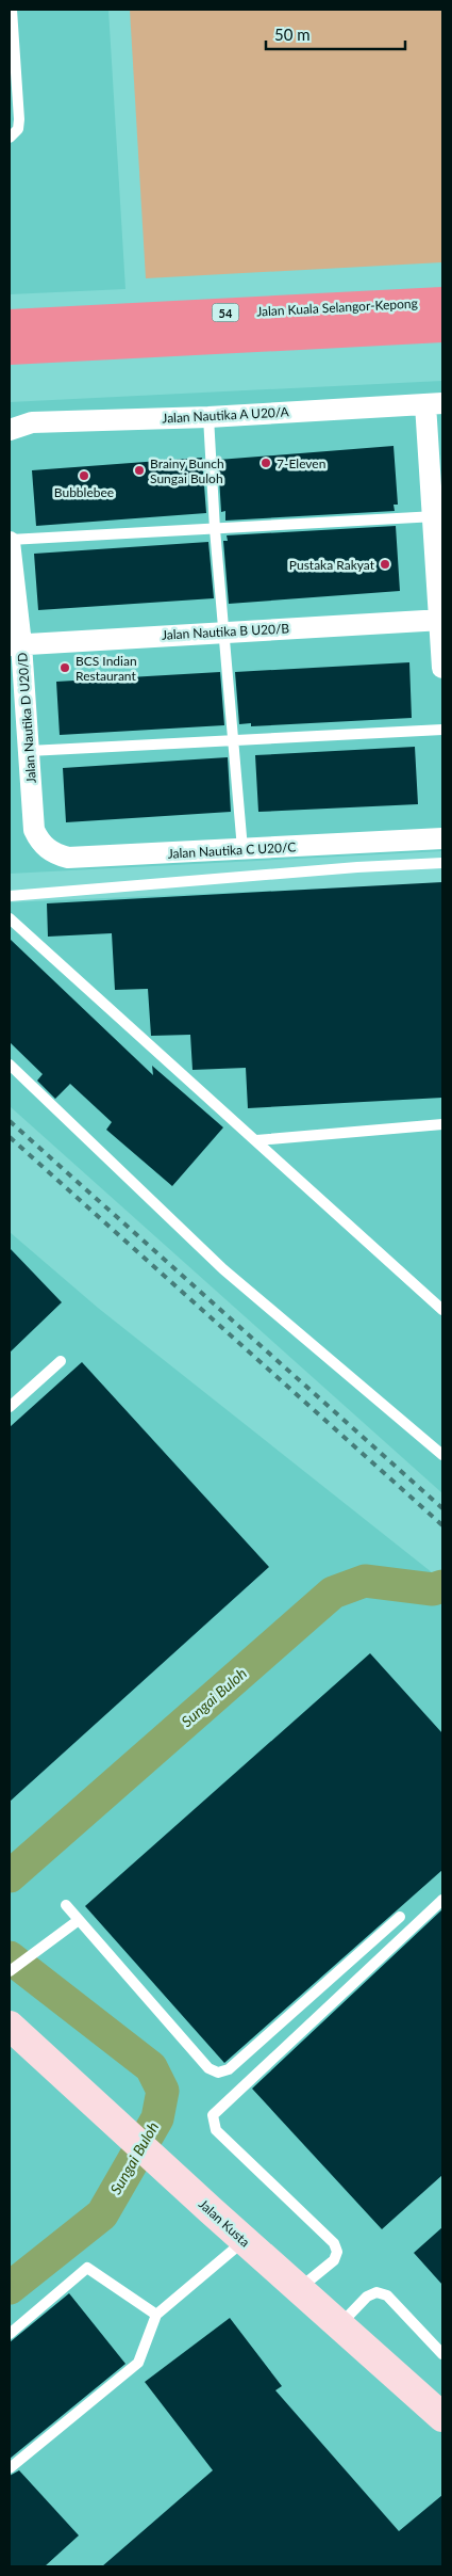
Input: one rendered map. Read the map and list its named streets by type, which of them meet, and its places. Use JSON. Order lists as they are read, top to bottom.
{
  "streets": {
    "highway": ["Jalan Kuala Selangor-Kepong", "54"],
    "street": [
      "Jalan Nautika A U20/A",
      "Jalan Nautika B U20/B",
      "Jalan Nautika D U20/D",
      "Jalan Nautika C U20/C",
      "Jalan Kusta"
    ]
  },
  "crossings": [
    ["Jalan Nautika B U20/B", "Jalan Nautika D U20/D"],
    ["Jalan Nautika D U20/D", "Jalan Nautika C U20/C"]
  ],
  "water": ["Sungai Buloh"],
  "places": [
    "7-Eleven",
    "Brainy Bunch Sungai Buloh",
    "Bubblebee",
    "Pustaka Rakyat",
    "BCS Indian Restaurant"
  ],
  "scale_bar": "50 m"
}
